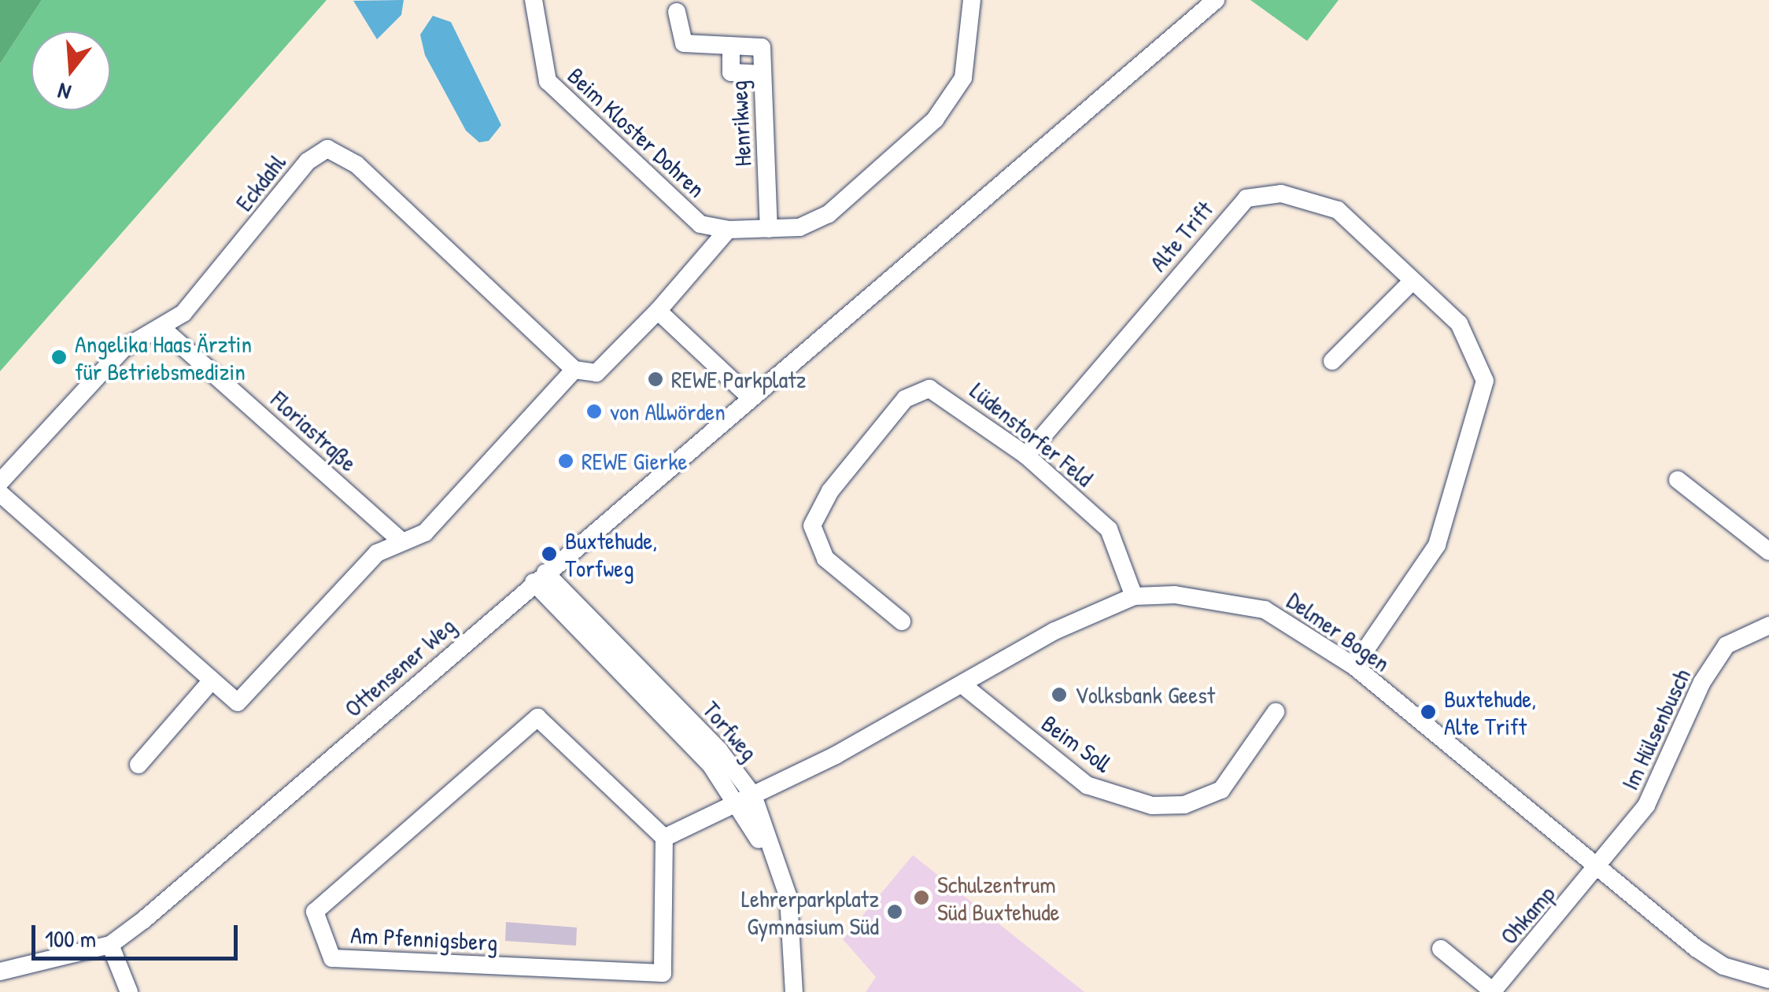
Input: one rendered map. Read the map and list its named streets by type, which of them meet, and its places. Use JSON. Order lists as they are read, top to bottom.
{
  "streets": {
    "street": [
      "Henrikweg",
      "Beim Kloster Dohren",
      "Eckdahl",
      "Alte Trift",
      "Floriastraße",
      "Lüdenstorfer Feld",
      "Delmer Bogen",
      "Ottensener Weg",
      "Im Hülsenbusch",
      "Torfweg",
      "Beim Soll",
      "Ohkamp",
      "Am Pfennigsberg"
    ]
  },
  "crossings": [
    ["Henrikweg", "Beim Kloster Dohren"],
    ["Eckdahl", "Floriastraße"],
    ["Alte Trift", "Lüdenstorfer Feld"],
    ["Alte Trift", "Delmer Bogen"],
    ["Lüdenstorfer Feld", "Delmer Bogen"],
    ["Delmer Bogen", "Im Hülsenbusch"],
    ["Delmer Bogen", "Torfweg"],
    ["Delmer Bogen", "Beim Soll"],
    ["Delmer Bogen", "Ohkamp"],
    ["Ottensener Weg", "Torfweg"],
    ["Im Hülsenbusch", "Ohkamp"]
  ],
  "places": [
    "Angelika Haas Ärztin für Betriebsmedizin",
    "REWE Parkplatz",
    "von Allwörden",
    "REWE Gierke",
    "Buxtehude, Torfweg",
    "Volksbank Geest",
    "Buxtehude, Alte Trift",
    "Schulzentrum Süd Buxtehude",
    "Lehrerparkplatz Gymnasium Süd"
  ],
  "scale_bar": "100 m",
  "north": "bottom"
}
